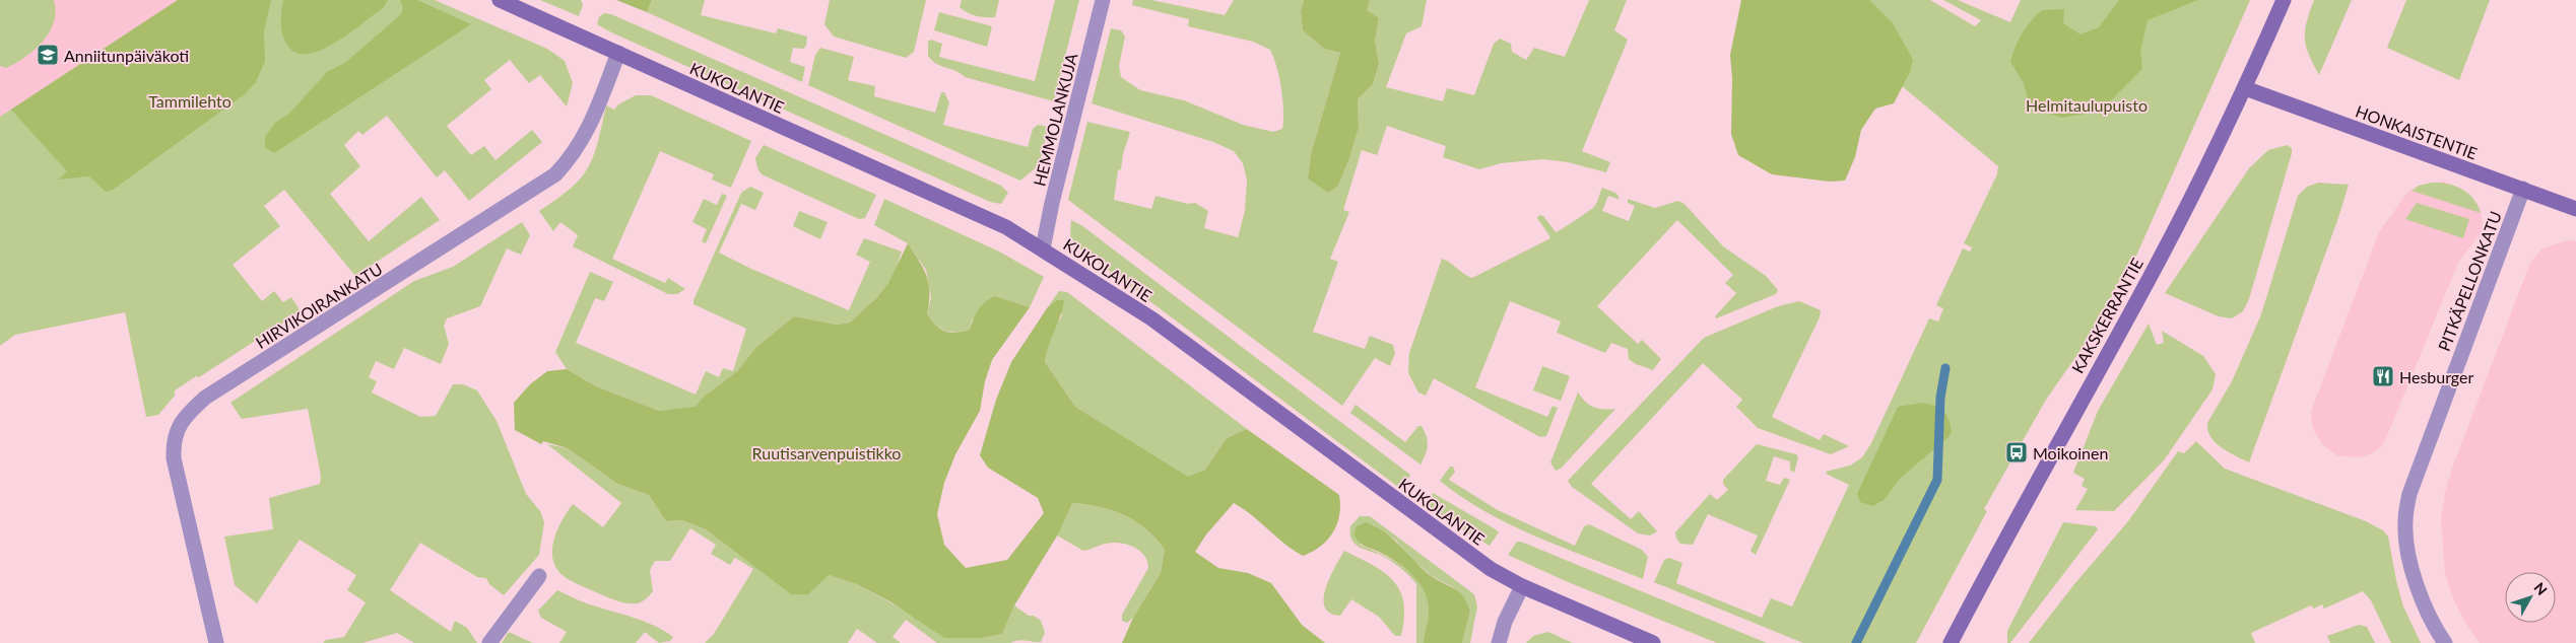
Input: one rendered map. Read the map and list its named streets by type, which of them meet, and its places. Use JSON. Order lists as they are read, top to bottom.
{
  "streets": {
    "street": [
      "KUKOLANTIE",
      "HEMMOLANKUJA",
      "HONKAISTENTIE",
      "PITKÄPELLONKATU",
      "HIRVIKOIRANKATU",
      "KAKSKERRANTIE"
    ]
  },
  "crossings": [
    ["KUKOLANTIE", "HEMMOLANKUJA"],
    ["KUKOLANTIE", "HIRVIKOIRANKATU"],
    ["HONKAISTENTIE", "PITKÄPELLONKATU"],
    ["HONKAISTENTIE", "KAKSKERRANTIE"]
  ],
  "parks": ["Tammilehto", "Helmitaulupuisto", "Ruutisarvenpuistikko"],
  "places": {
    "school or university": ["Anniitunpäiväkoti"],
    "restaurant": ["Hesburger"],
    "bus stop": ["Moikoinen"]
  },
  "north": "top right"
}
